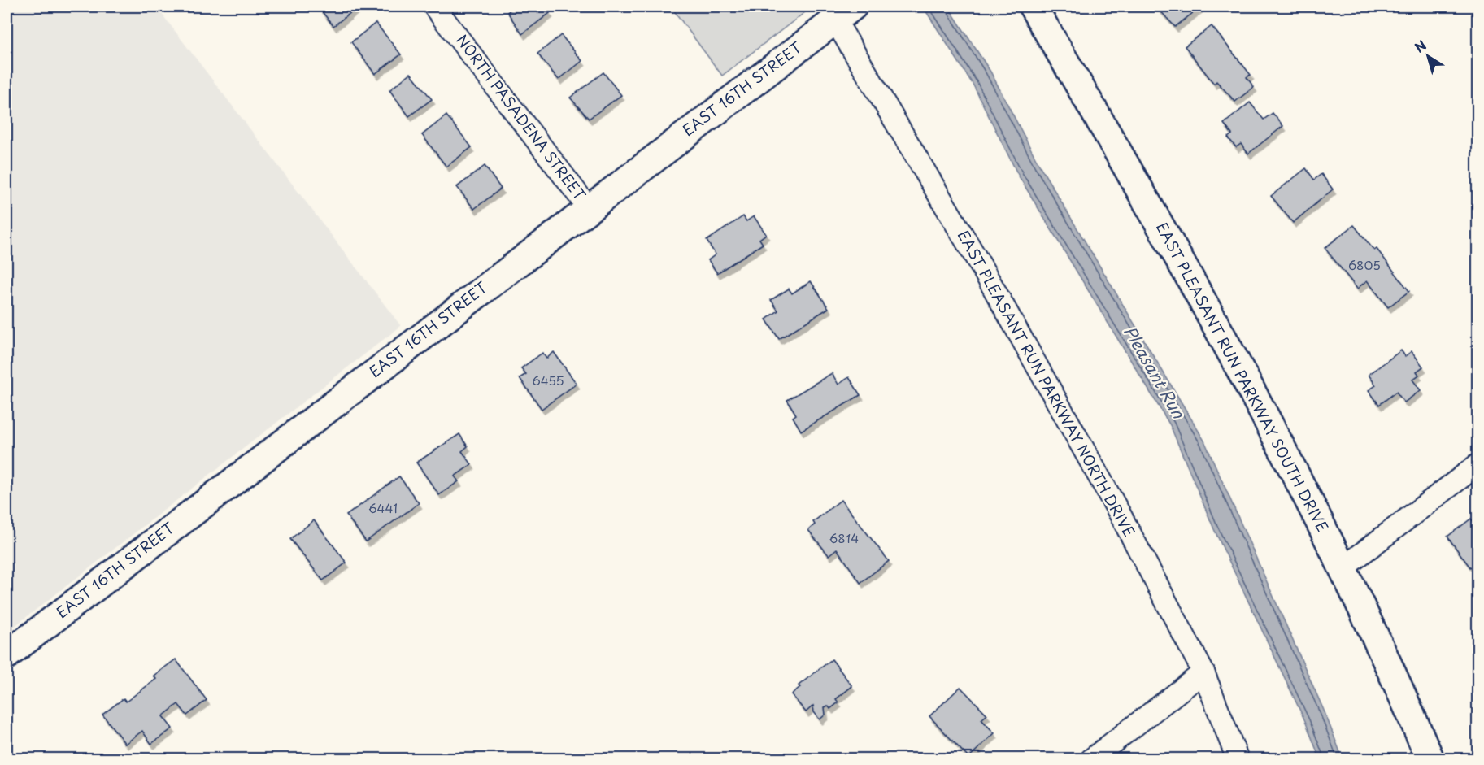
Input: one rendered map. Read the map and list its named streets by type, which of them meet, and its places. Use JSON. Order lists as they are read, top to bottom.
{
  "streets": {
    "street": [
      "EAST 16TH STREET",
      "NORTH PASADENA STREET",
      "EAST PLEASANT RUN PARKWAY SOUTH DRIVE",
      "EAST PLEASANT RUN PARKWAY NORTH DRIVE"
    ]
  },
  "crossings": [
    ["EAST 16TH STREET", "NORTH PASADENA STREET"],
    ["EAST 16TH STREET", "EAST PLEASANT RUN PARKWAY NORTH DRIVE"]
  ],
  "water": ["Pleasant Run"],
  "house_numbers": [
    "6805",
    "6455",
    "6441",
    "6814"
  ],
  "north": "top left"
}
